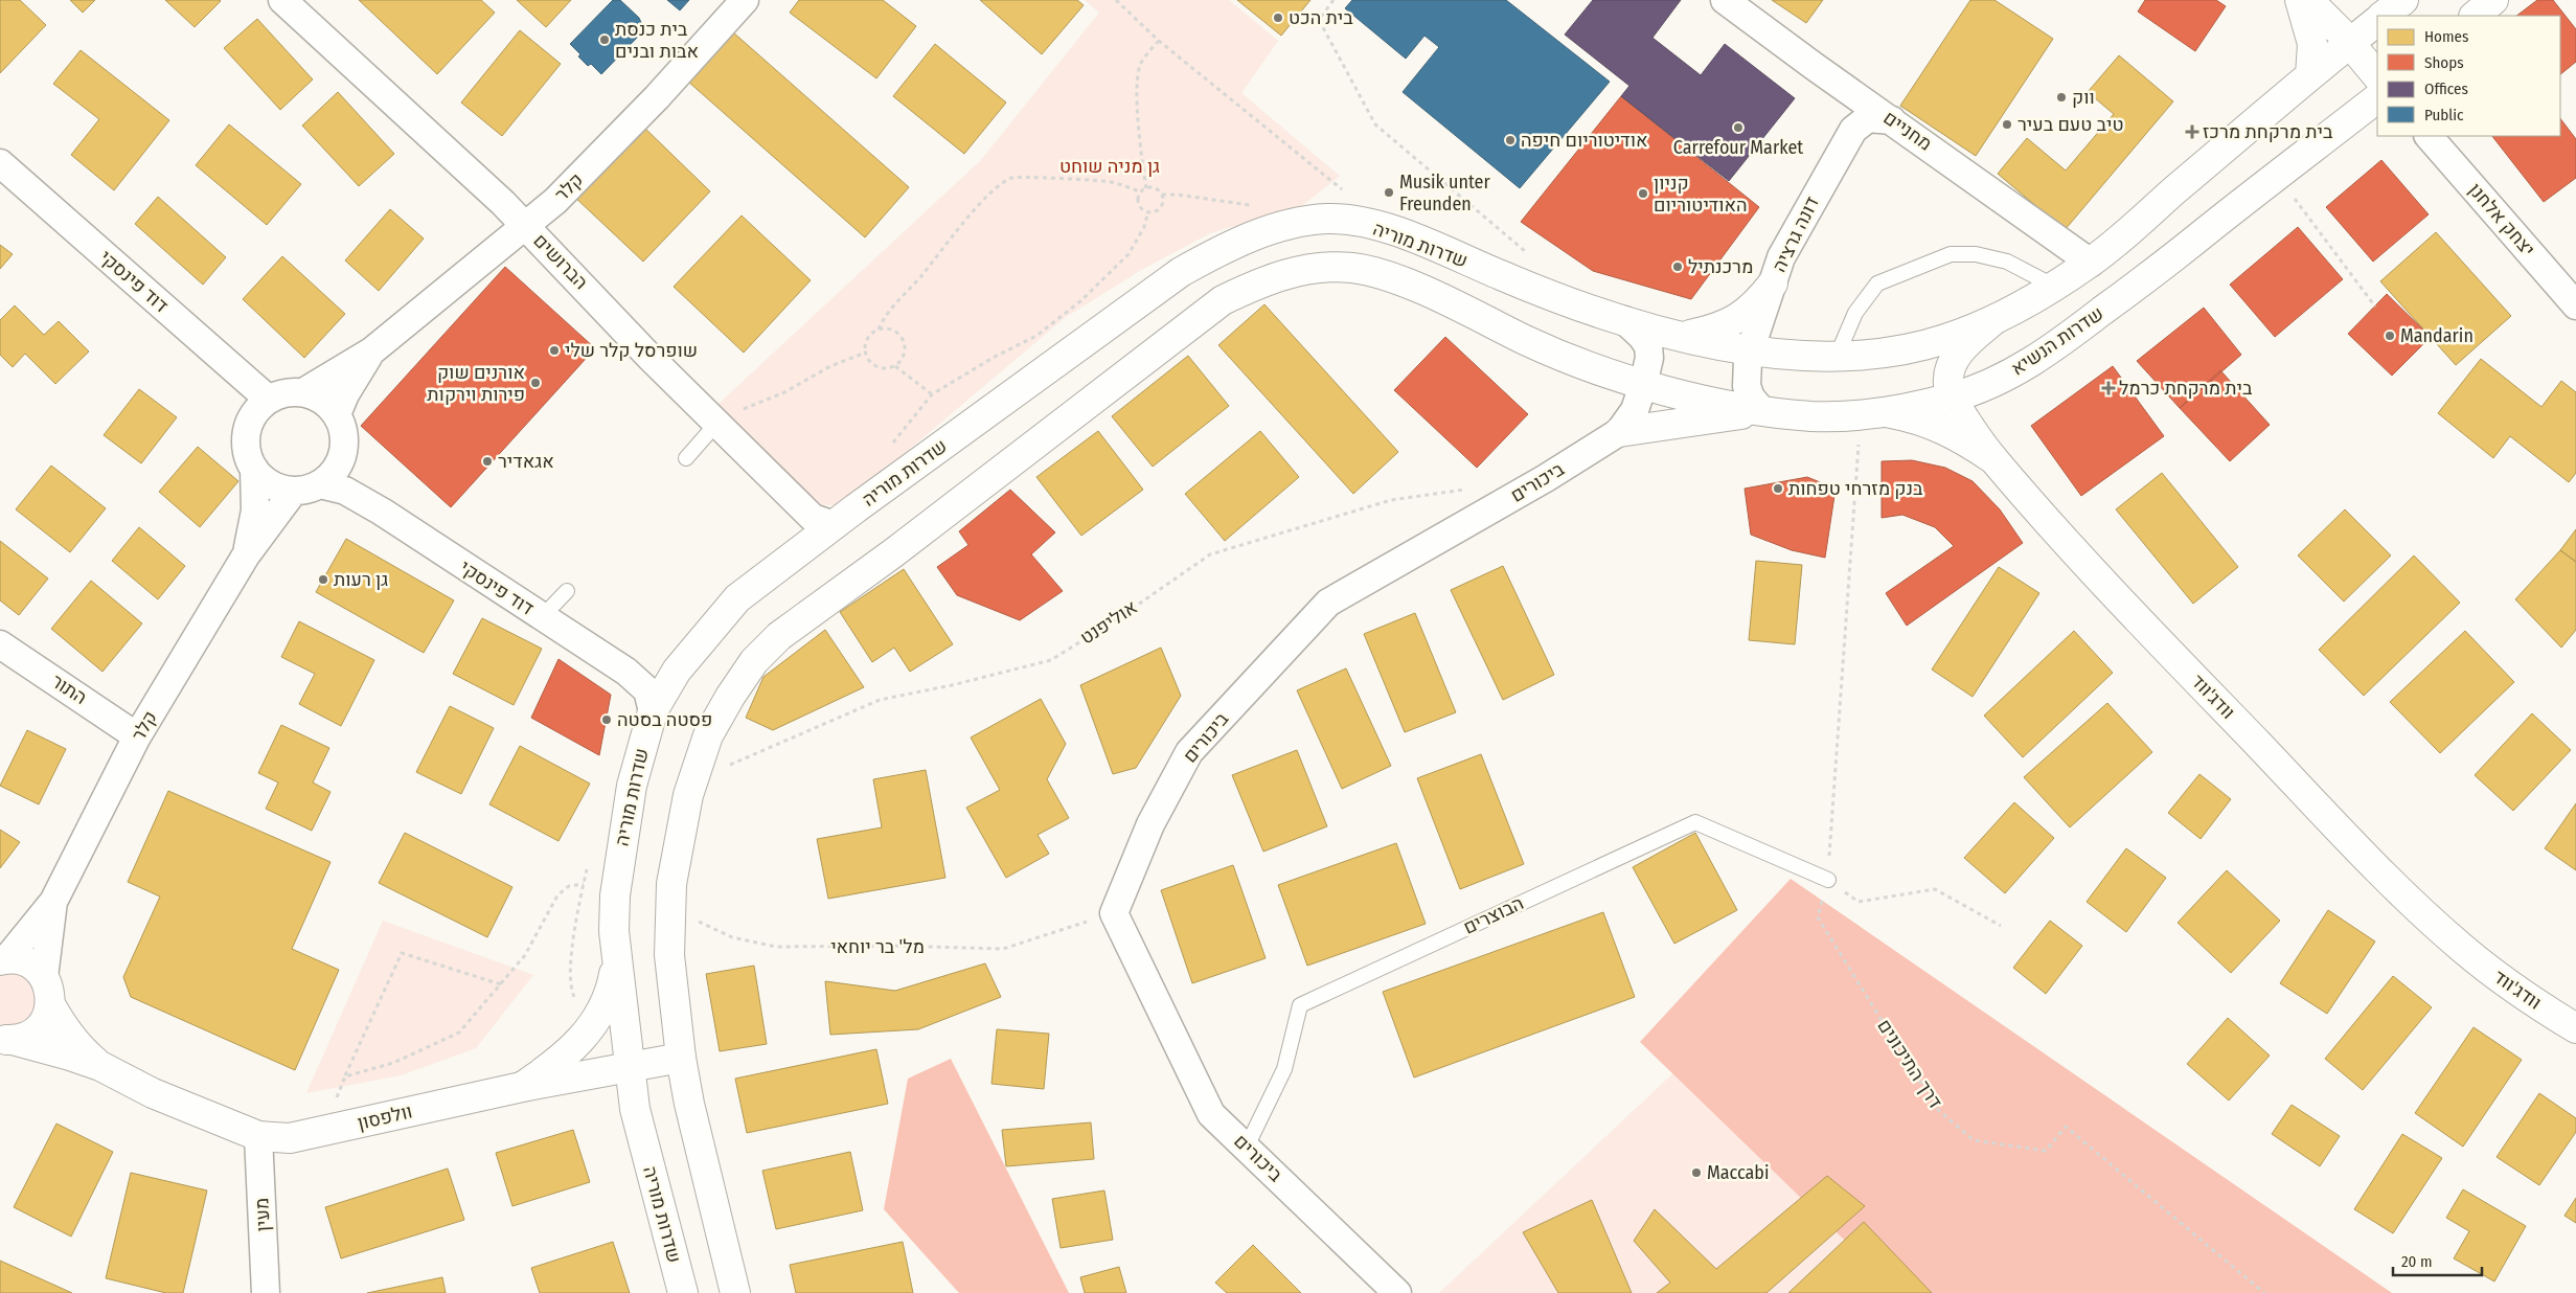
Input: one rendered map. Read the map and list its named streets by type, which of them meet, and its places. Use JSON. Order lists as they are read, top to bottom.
{
  "streets": {
    "main road": [
      "שדרות מוריה",
      "שדרות הנשיא",
      "וודג'ווד",
      "וולפסון"
    ],
    "street": [
      "מחניים",
      "קלר",
      "יצחק אלחנן",
      "דונה גרציה",
      "הברושים",
      "דוד פינסקי",
      "ביכורים",
      "התור",
      "מעין"
    ],
    "lane": ["הבוצרים"],
    "path": ["אוליפנט", "מל' בר יוחאי", "דרך התיכונים"]
  },
  "crossings": [
    ["מחניים", "דונה גרציה"],
    ["קלר", "הברושים"],
    ["קלר", "דוד פינסקי"],
    ["קלר", "התור"],
    ["קלר", "וולפסון"],
    ["דונה גרציה", "שדרות מוריה"],
    ["דונה גרציה", "שדרות הנשיא"],
    ["שדרות מוריה", "הברושים"],
    ["שדרות מוריה", "דוד פינסקי"],
    ["שדרות מוריה", "ביכורים"],
    ["שדרות מוריה", "וולפסון"],
    ["שדרות הנשיא", "ביכורים"],
    ["שדרות הנשיא", "וודג'ווד"],
    ["ביכורים", "הבוצרים"],
    ["ביכורים", "מל' בר יוחאי"],
    ["הבוצרים", "דרך התיכונים"],
    ["וולפסון", "מעין"]
  ],
  "parks": ["גן מניה שוחט"],
  "places": {
    "other": [
      "בית הכט",
      "בית כנסת אבות ובנים",
      "ווק",
      "טיב טעם בעיר",
      "Carrefour Market",
      "אודיטוריום חיפה",
      "Musik unter Freunden",
      "קניון האודיטוריום",
      "מרכנתיל",
      "Mandarin",
      "שופרסל קלר שלי",
      "אורנים שוק פירות וירקות",
      "אגאדיר",
      "בנק מזרחי טפחות",
      "גן רעות",
      "פסטה בסטה",
      "Maccabi"
    ],
    "health": ["בית מרקחת מרכז", "בית מרקחת כרמל"]
  },
  "legend": [
    "Homes",
    "Shops",
    "Offices",
    "Public"
  ],
  "scale_bar": "20 m"
}
